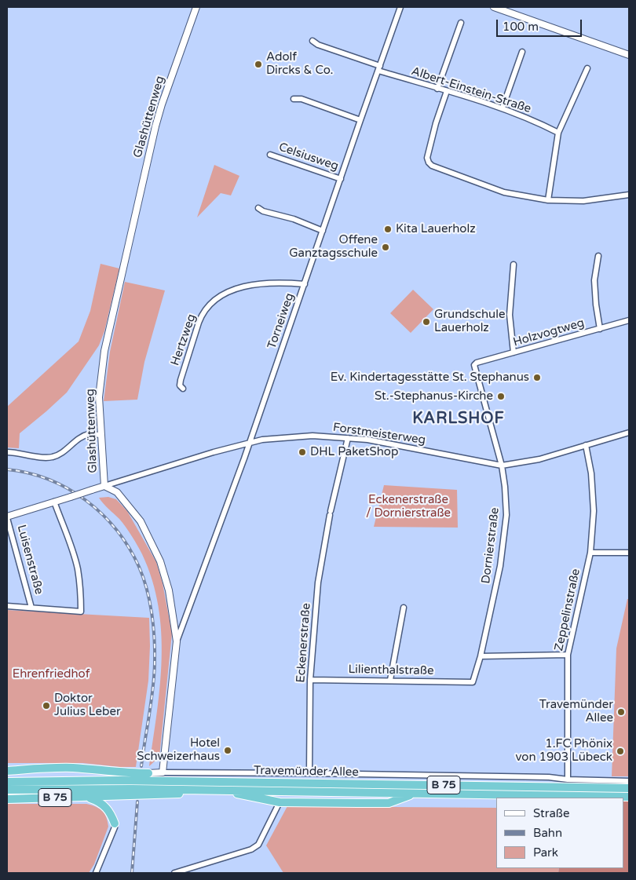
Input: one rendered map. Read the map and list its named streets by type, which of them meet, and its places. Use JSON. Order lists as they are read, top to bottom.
{
  "streets": {
    "highway": ["Travemünder Allee", "B 75"],
    "street": [
      "Albert-Einstein-Straße",
      "Glashüttenweg",
      "Celsiusweg",
      "Torneiweg",
      "Holzvogtweg",
      "Hertzweg",
      "Forstmeisterweg",
      "Dornierstraße",
      "Luisenstraße",
      "Zeppelinstraße",
      "Eckenerstraße",
      "Lilienthalstraße"
    ]
  },
  "crossings": [
    ["Albert-Einstein-Straße", "Torneiweg"],
    ["Glashüttenweg", "Torneiweg"],
    ["Glashüttenweg", "Forstmeisterweg"],
    ["Glashüttenweg", "Luisenstraße"],
    ["Glashüttenweg", "Travemünder Allee"],
    ["Celsiusweg", "Torneiweg"],
    ["Torneiweg", "Hertzweg"],
    ["Torneiweg", "Forstmeisterweg"],
    ["Holzvogtweg", "Dornierstraße"],
    ["Forstmeisterweg", "Dornierstraße"],
    ["Forstmeisterweg", "Luisenstraße"],
    ["Forstmeisterweg", "Zeppelinstraße"],
    ["Forstmeisterweg", "Eckenerstraße"],
    ["Dornierstraße", "Lilienthalstraße"],
    ["Zeppelinstraße", "Travemünder Allee"],
    ["Eckenerstraße", "Lilienthalstraße"],
    ["Eckenerstraße", "Travemünder Allee"],
    ["Travemünder Allee", "B 75"]
  ],
  "districts": ["KARLSHOF"],
  "parks": ["Eckenerstraße / Dornierstraße", "Ehrenfriedhof"],
  "places": [
    "Adolf Dircks & Co.",
    "Kita Lauerholz",
    "Offene Ganztagsschule",
    "Grundschule Lauerholz",
    "Ev. Kindertagesstätte St. Stephanus",
    "St.-Stephanus-Kirche",
    "DHL PaketShop",
    "Doktor Julius Leber",
    "Travemünder Allee",
    "Hotel Schweizerhaus",
    "1.FC Phönix von 1903 Lübeck"
  ],
  "legend": ["Straße", "Bahn", "Park"],
  "scale_bar": "100 m"
}
